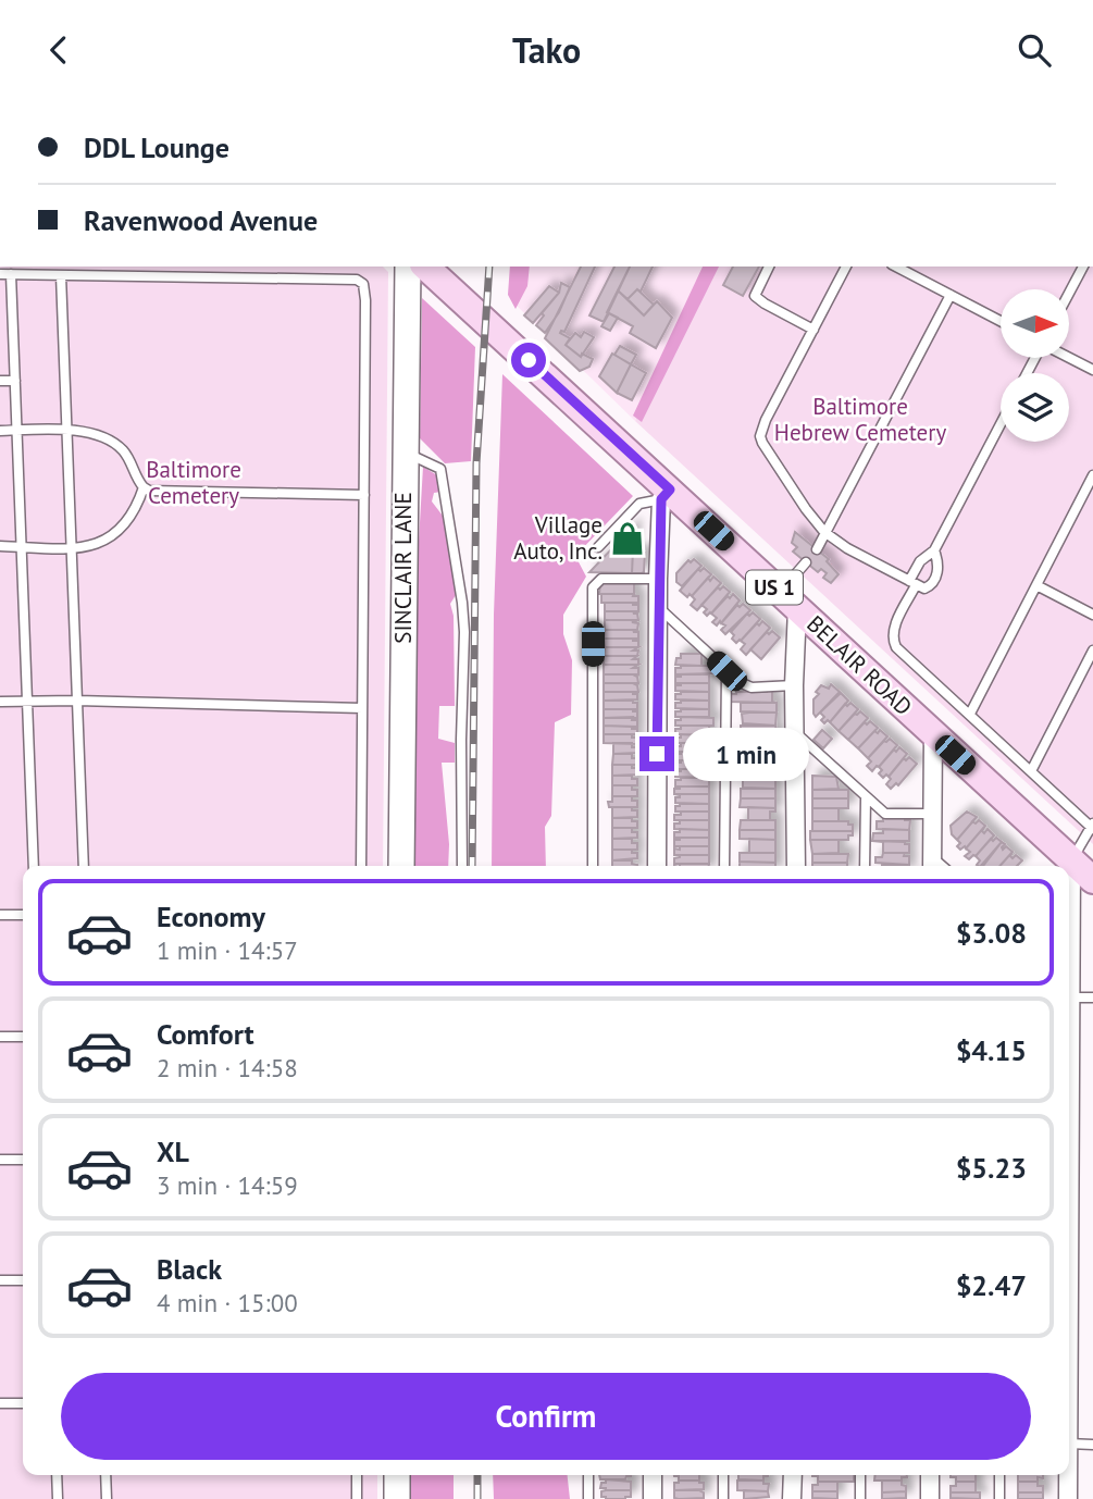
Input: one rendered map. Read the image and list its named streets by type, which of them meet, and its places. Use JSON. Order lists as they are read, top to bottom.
{
  "streets": {
    "main road": ["SINCLAIR LANE", "US 1", "BELAIR ROAD"]
  },
  "parks": ["Baltimore Hebrew Cemetery", "Baltimore Cemetery"],
  "places": {
    "shop": ["Village Auto, Inc."]
  },
  "north": "right",
  "page": {
    "header": "Tako",
    "banner": ["DDL Lounge", "Ravenwood Avenue"],
    "bubble": "1 min",
    "list": [
      {
        "name": "Economy",
        "note": "1 min · 14:57",
        "value": "$3.08"
      },
      {
        "name": "Comfort",
        "note": "2 min · 14:58",
        "value": "$4.15"
      },
      {
        "name": "XL",
        "note": "3 min · 14:59",
        "value": "$5.23"
      },
      {
        "name": "Black",
        "note": "4 min · 15:00",
        "value": "$2.47"
      }
    ],
    "buttons": "Confirm"
  }
}
